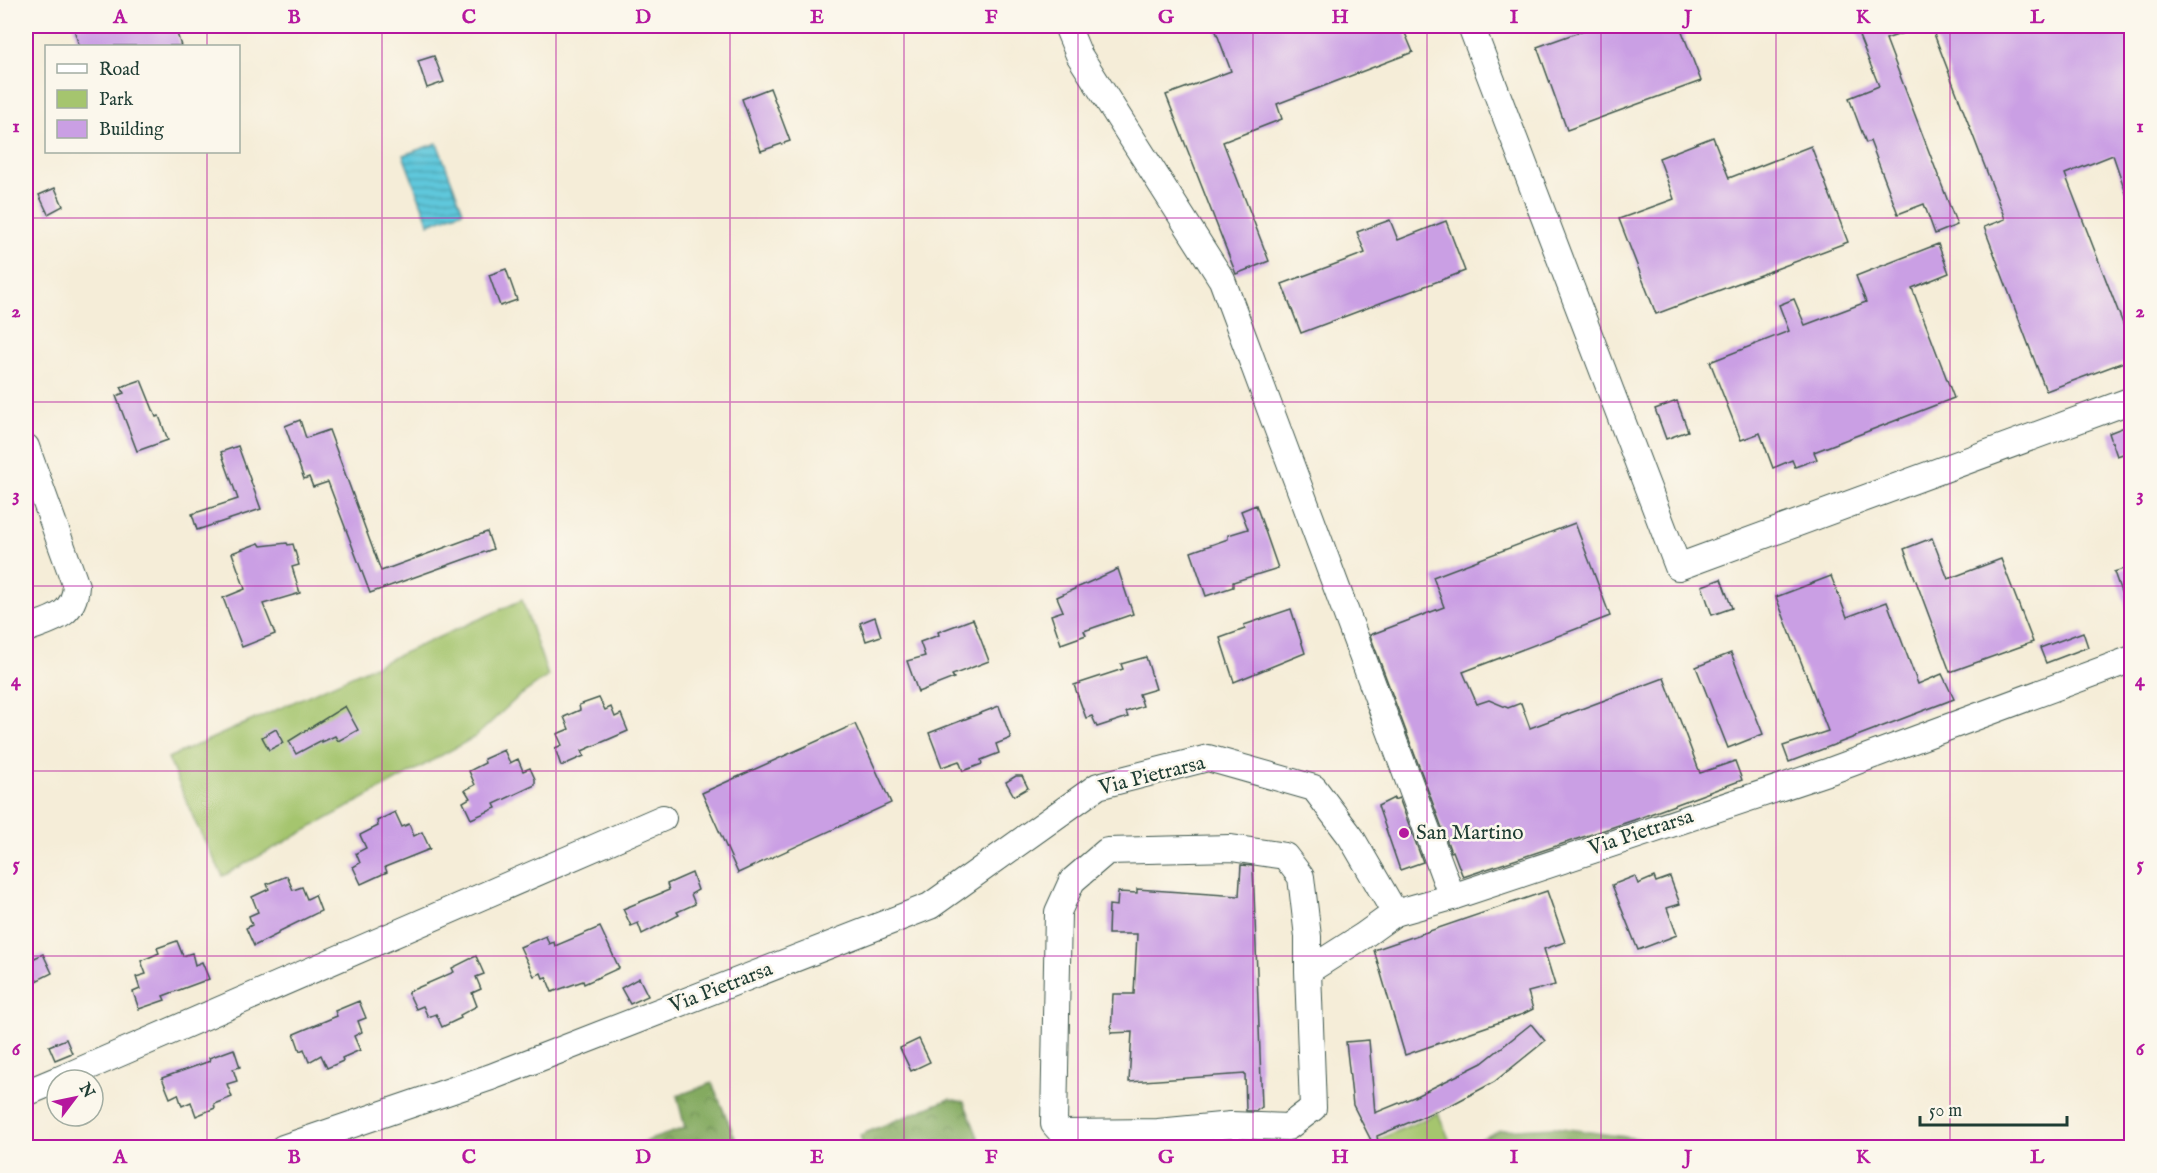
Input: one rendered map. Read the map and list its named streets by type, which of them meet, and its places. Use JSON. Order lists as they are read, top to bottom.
{
  "streets": {
    "street": ["Via Pietrarsa"]
  },
  "places": ["San Martino"],
  "legend": ["Road", "Park", "Building"],
  "scale_bar": "50 m",
  "north": "top right",
  "grid": {
    "columns": [
      "A",
      "B",
      "C",
      "D",
      "E",
      "F",
      "G",
      "H",
      "I",
      "J",
      "K",
      "L"
    ],
    "rows": [
      "1",
      "2",
      "3",
      "4",
      "5",
      "6"
    ]
  }
}
